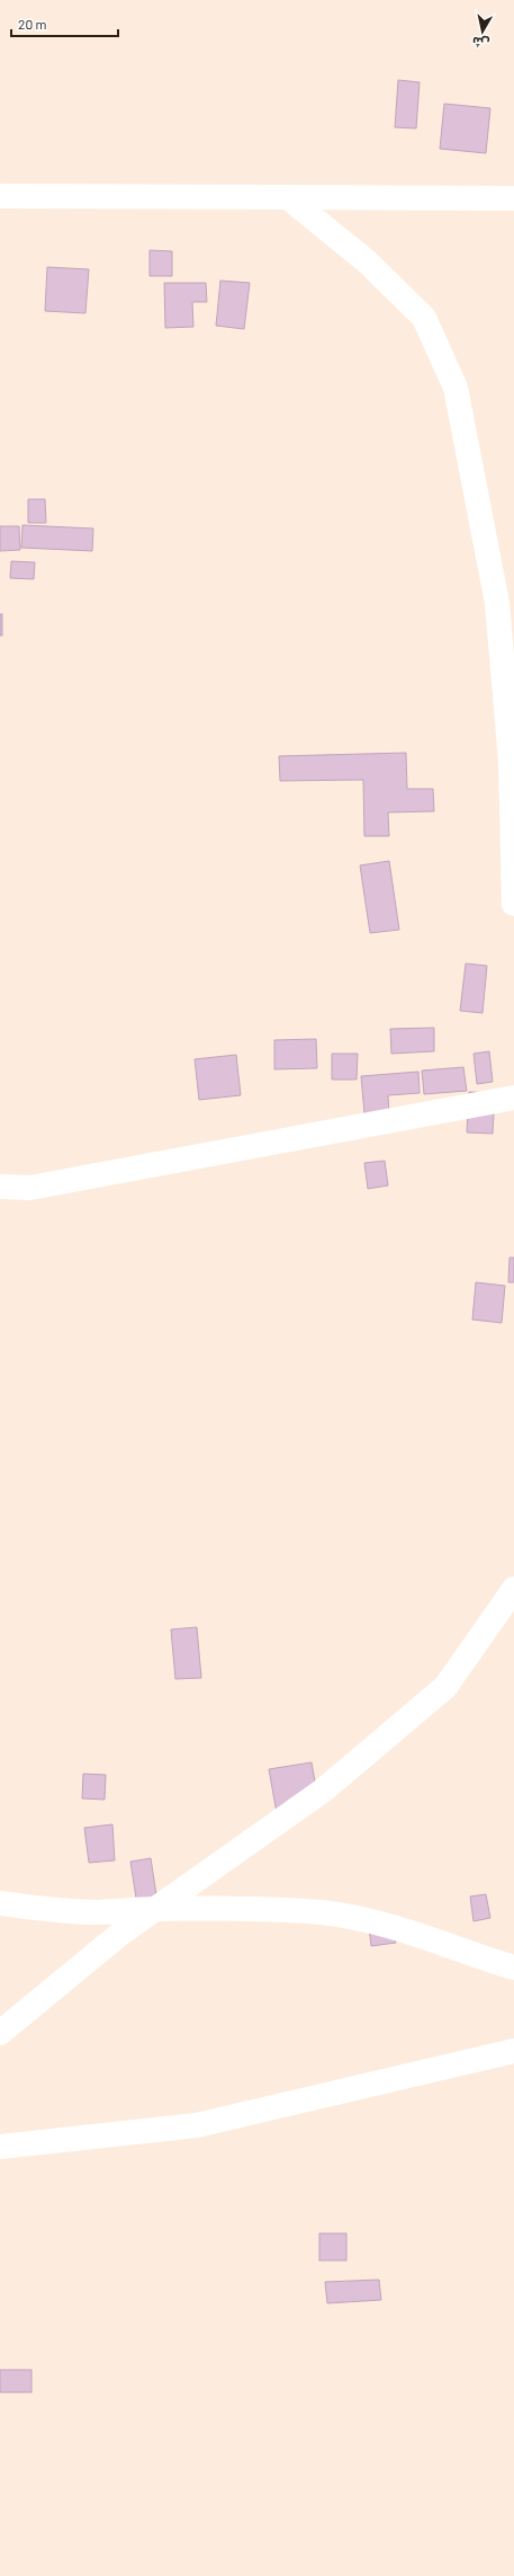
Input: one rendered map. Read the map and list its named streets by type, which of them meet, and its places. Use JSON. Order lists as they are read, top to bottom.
{
  "scale_bar": "20 m",
  "north": "bottom"
}
